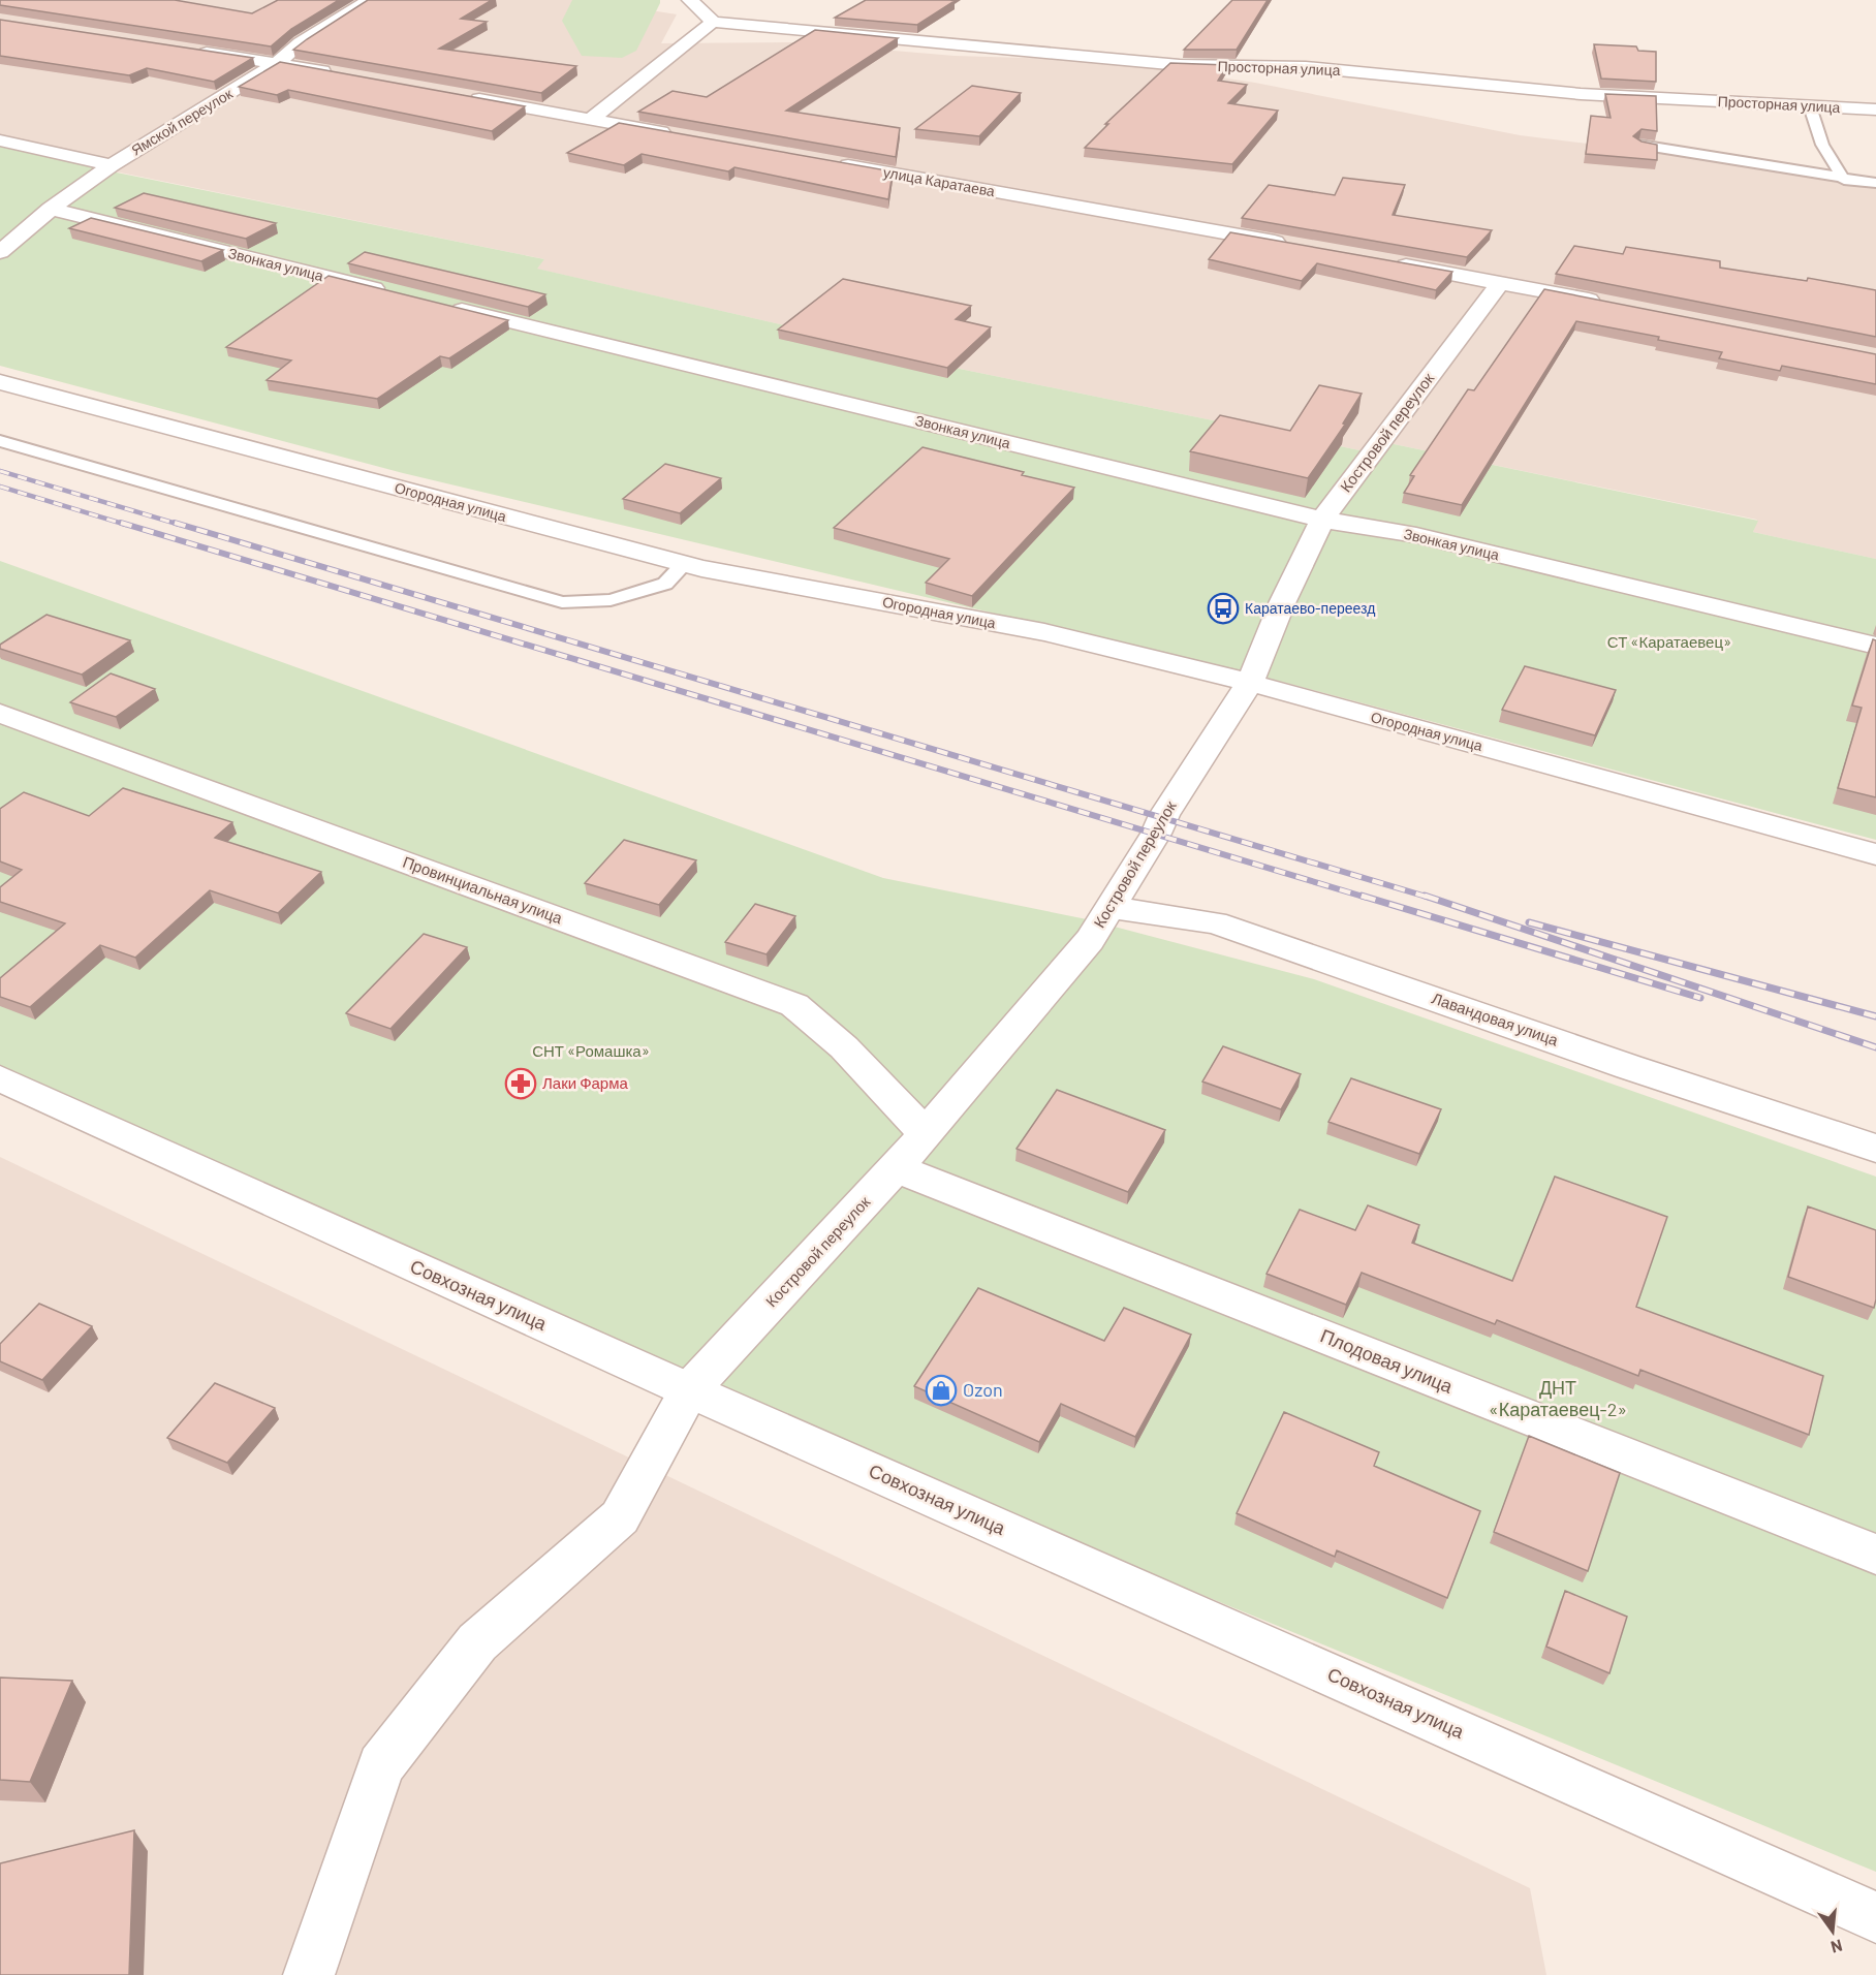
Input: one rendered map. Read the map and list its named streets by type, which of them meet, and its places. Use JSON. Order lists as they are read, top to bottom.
{
  "streets": {
    "street": [
      "Просторная улица",
      "Ямской переулок",
      "улица Каратаева",
      "Звонкая улица",
      "Костровой переулок",
      "Огородная улица",
      "Провинциальная улица",
      "Лавандовая улица",
      "Совхозная улица",
      "Плодовая улица"
    ]
  },
  "crossings": [
    ["Ямской переулок", "Звонкая улица"],
    ["Звонкая улица", "Костровой переулок"],
    ["Костровой переулок", "Огородная улица"],
    ["Костровой переулок", "Провинциальная улица"],
    ["Костровой переулок", "Лавандовая улица"],
    ["Костровой переулок", "Совхозная улица"],
    ["Костровой переулок", "Плодовая улица"]
  ],
  "parks": ["СТ «Каратаевец»", "СНТ «Ромашка»", "ДНТ «Каратаевец-2»"],
  "places": {
    "bus stop": ["Каратаево-переезд"],
    "pharmacy": ["Лаки Фарма"],
    "shop": ["Ozon"]
  },
  "north": "bottom"
}
